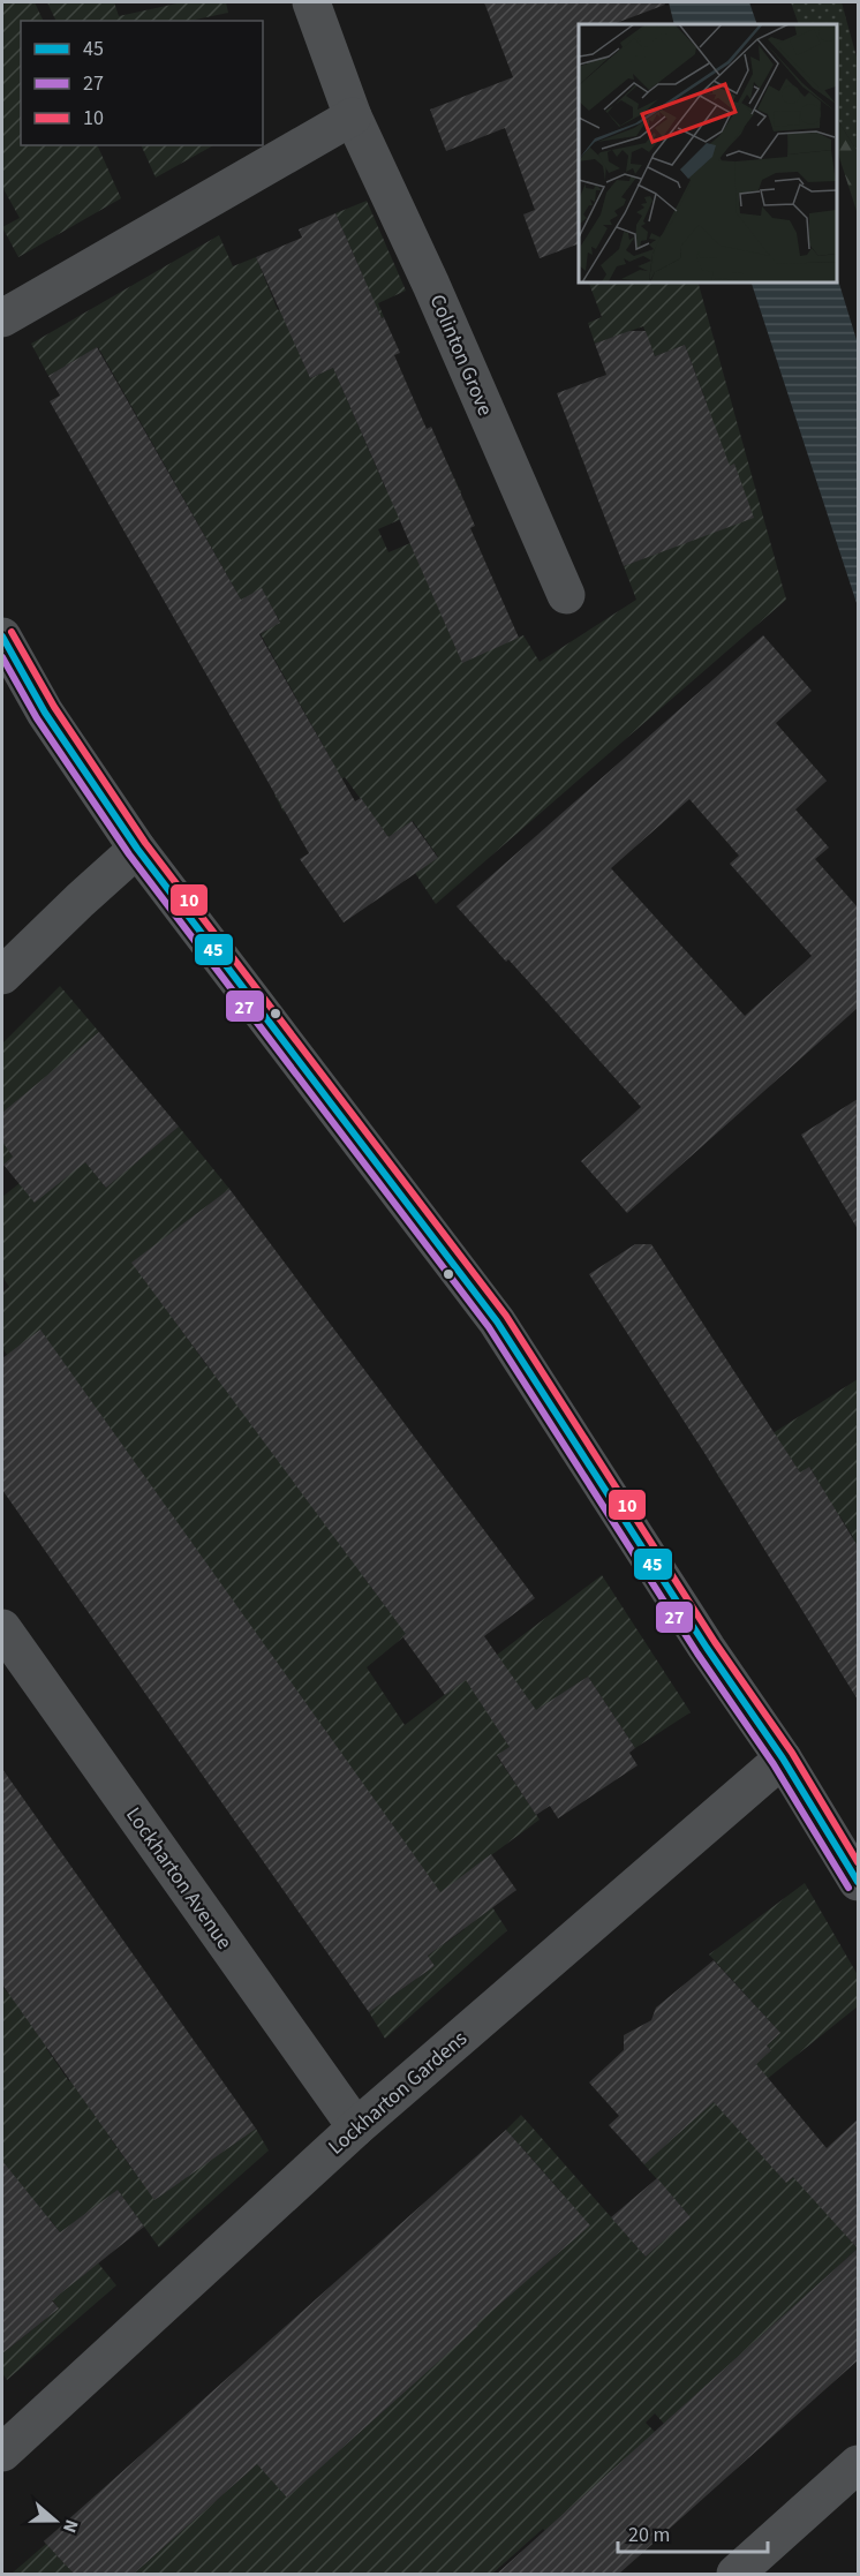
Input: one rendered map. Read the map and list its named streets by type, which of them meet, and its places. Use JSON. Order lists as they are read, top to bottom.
{
  "streets": {
    "street": ["Colinton Grove", "Lockharton Avenue", "Lockharton Gardens"]
  },
  "crossings": [
    ["Lockharton Avenue", "Lockharton Gardens"]
  ],
  "lines": ["transit line 10", "transit line 45", "transit line 27"],
  "legend": ["45", "27", "10"],
  "scale_bar": "20 m",
  "north": "right"
}
